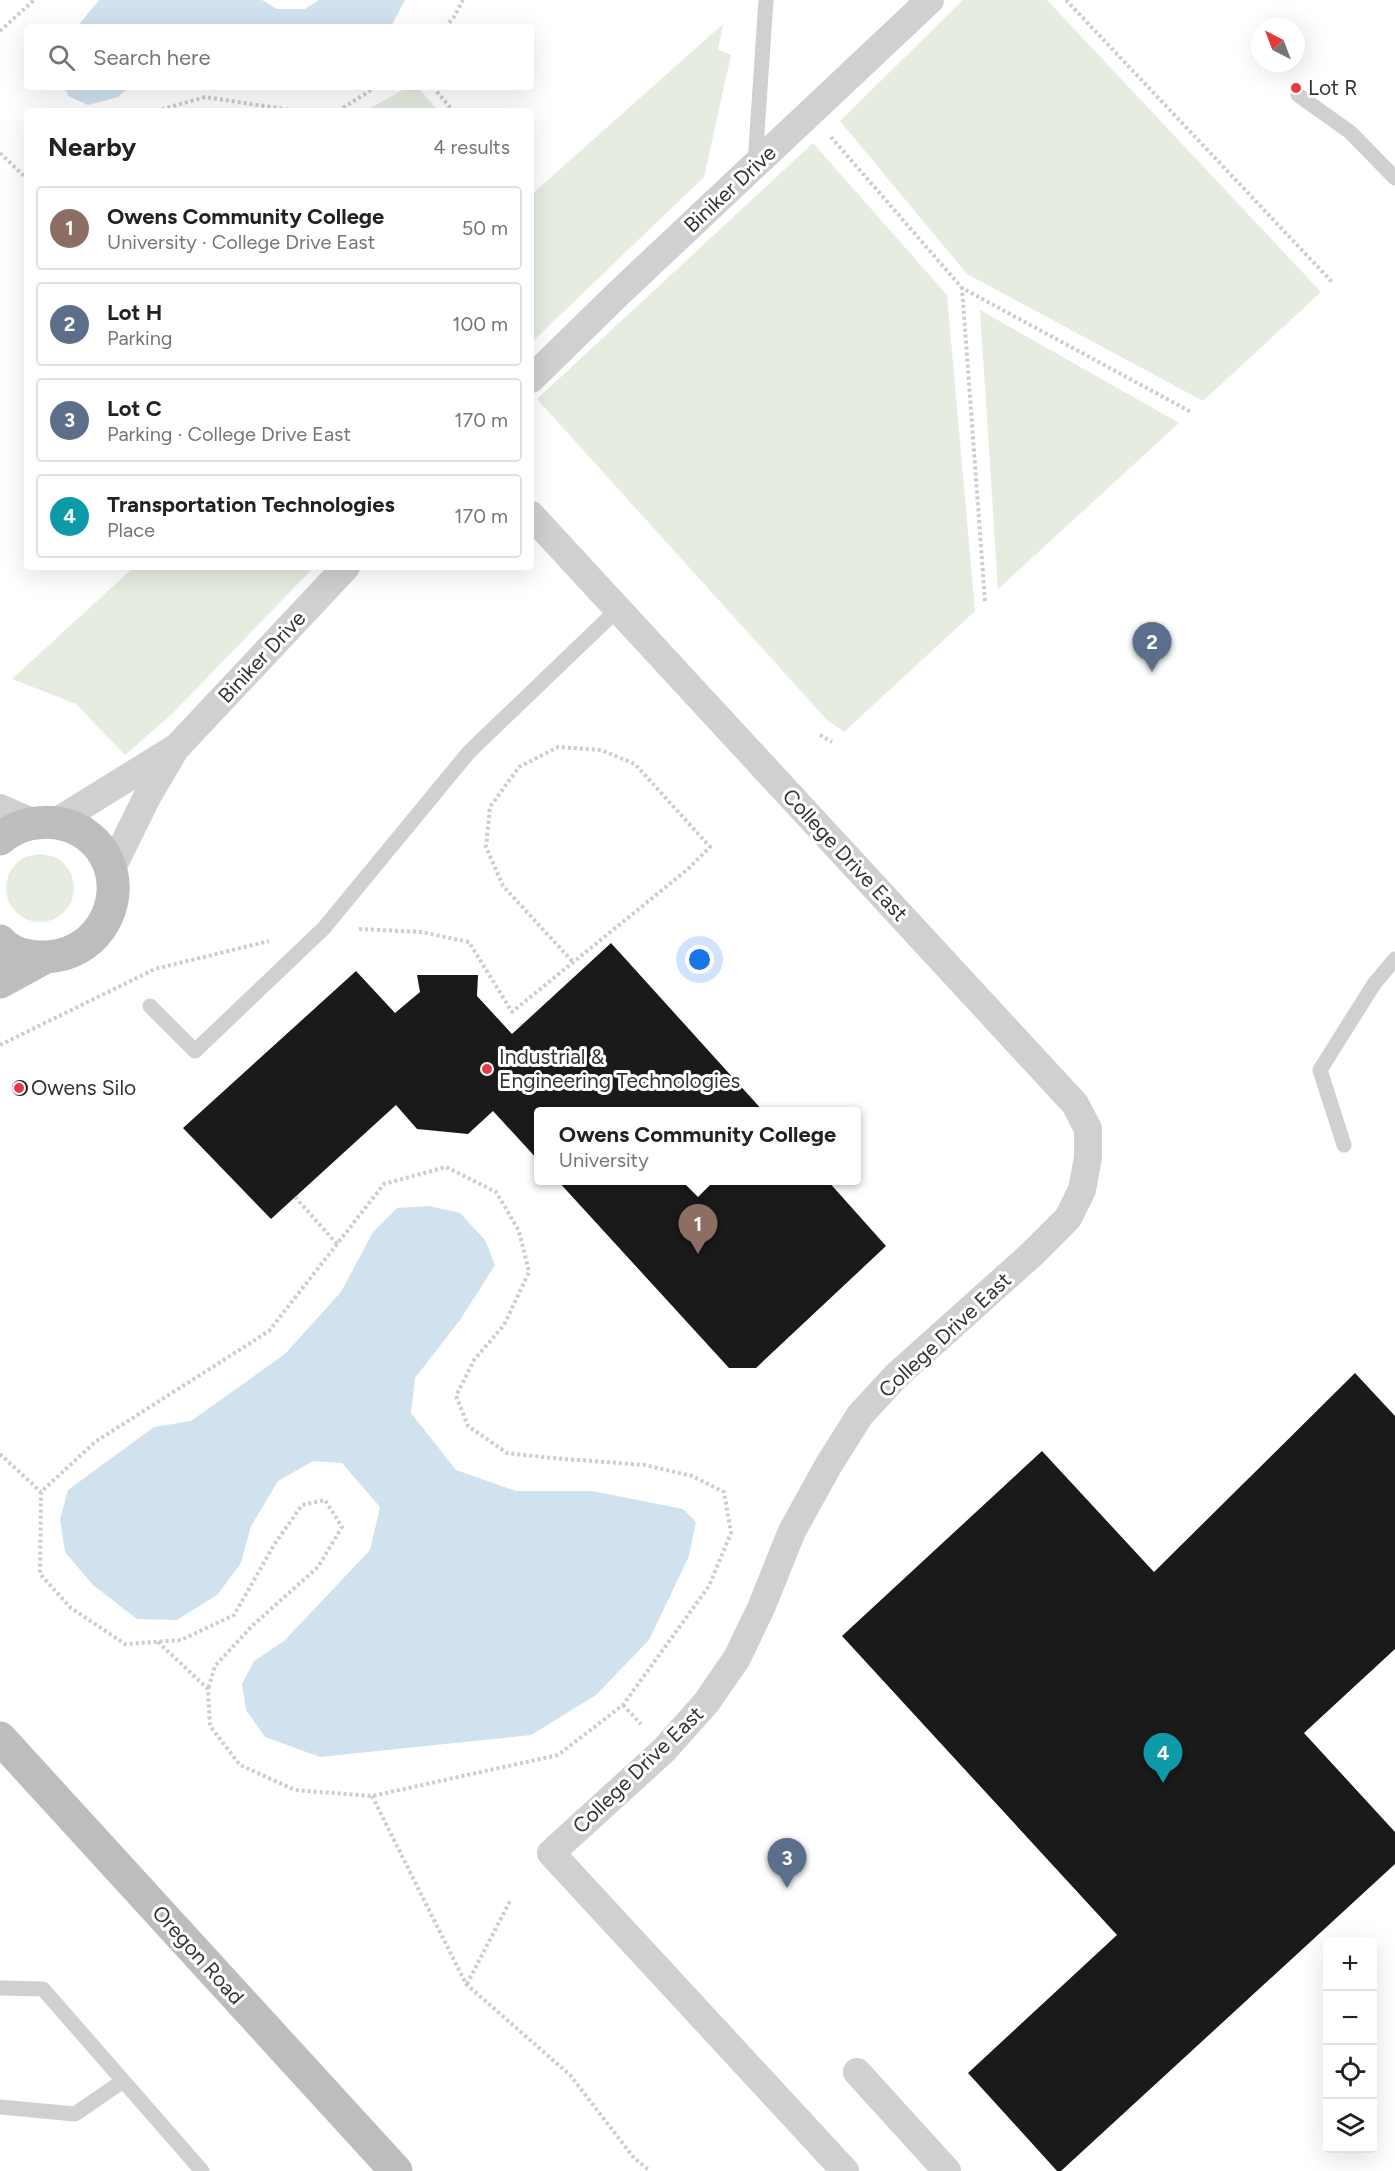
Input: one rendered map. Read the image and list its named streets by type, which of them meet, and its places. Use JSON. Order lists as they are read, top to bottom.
{
  "streets": {
    "main road": ["Oregon Road"],
    "street": ["Biniker Drive", "College Drive East"]
  },
  "places": ["Lot R", "Industrial & Engineering Technologies", "Owens Silo"],
  "north": "top left",
  "page": {
    "search": "Search here",
    "heading": ["Nearby", "4 results"],
    "list": [
      {
        "mark": "1",
        "name": "Owens Community College",
        "note": "University · College Drive East",
        "value": "50 m"
      },
      {
        "mark": "2",
        "name": "Lot H",
        "note": "Parking",
        "value": "100 m"
      },
      {
        "mark": "3",
        "name": "Lot C",
        "note": "Parking · College Drive East",
        "value": "170 m"
      },
      {
        "mark": "4",
        "name": "Transportation Technologies",
        "note": "Place",
        "value": "170 m"
      }
    ],
    "pins": [
      "2",
      "1",
      "4",
      "3"
    ],
    "popup": ["Owens Community College", "University"],
    "map_buttons": ["+", "−"]
  }
}
